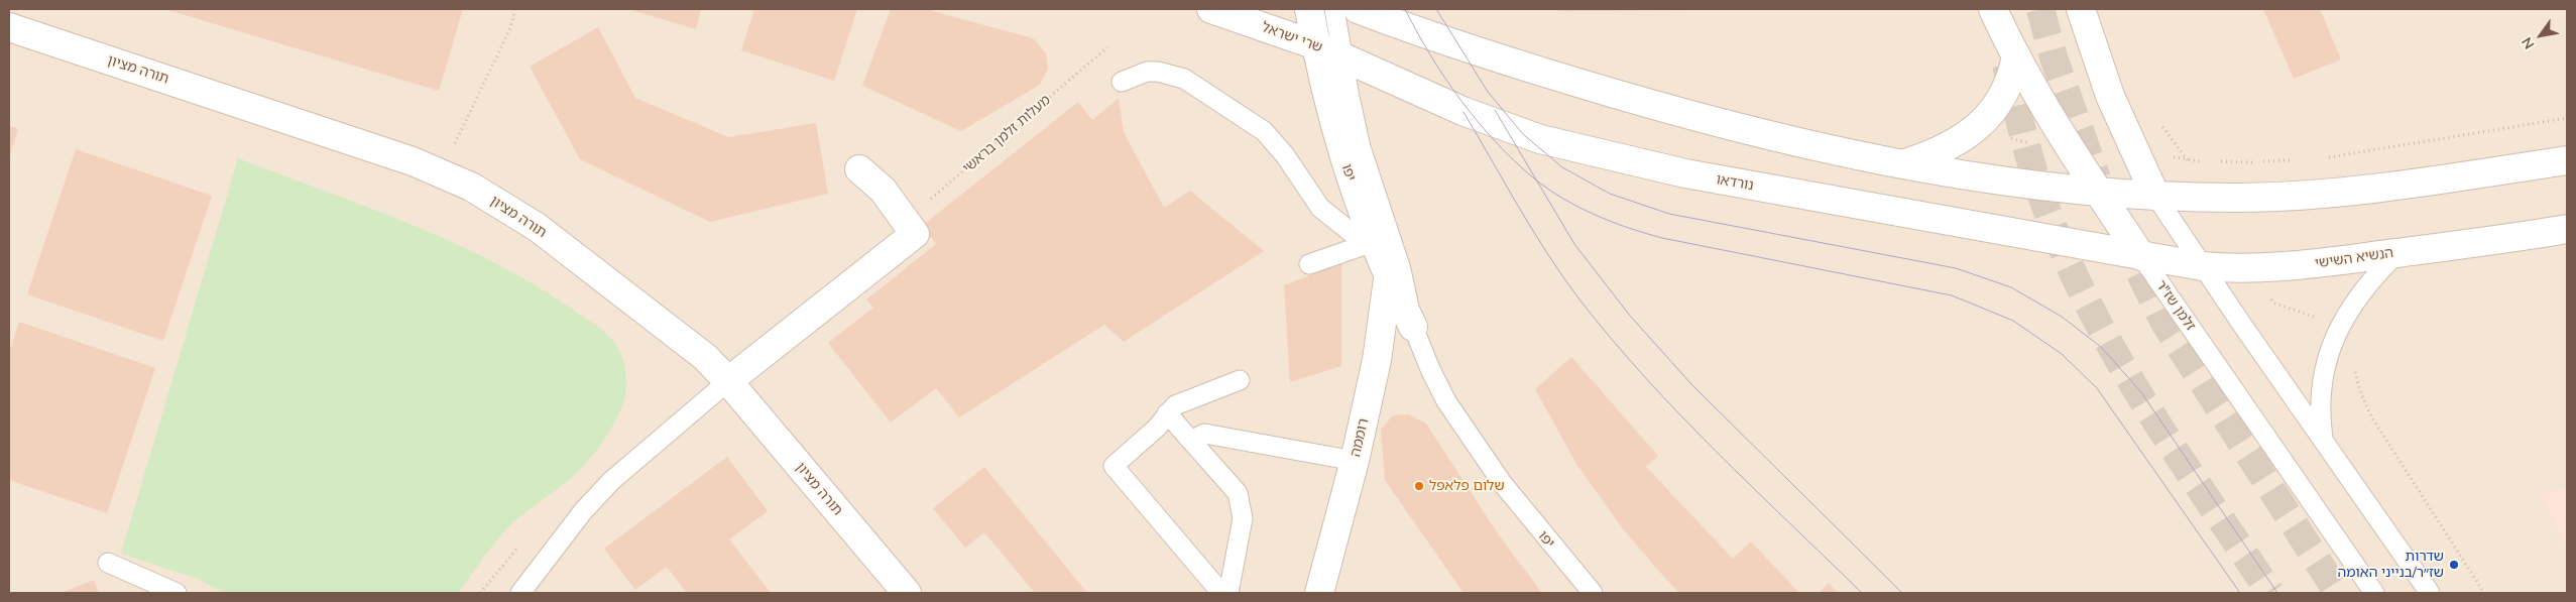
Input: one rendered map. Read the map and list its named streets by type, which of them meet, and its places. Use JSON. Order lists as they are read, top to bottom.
{
  "streets": {
    "street": [
      "שרי ישראל",
      "תורה מציון",
      "יפו",
      "נורדאו",
      "הנשיא השישי",
      "זלמן שז\"ר",
      "רוממה"
    ],
    "path": ["מעלות זלמן בראשי"]
  },
  "crossings": [
    ["שרי ישראל", "יפו"],
    ["שרי ישראל", "נורדאו"],
    ["יפו", "נורדאו"],
    ["יפו", "רוממה"],
    ["נורדאו", "הנשיא השישי"],
    ["נורדאו", "זלמן שז\"ר"],
    ["הנשיא השישי", "זלמן שז\"ר"]
  ],
  "places": ["שלום פלאפל", "שדרות שז״ר/בנייני האומה"],
  "north": "bottom left"
}
